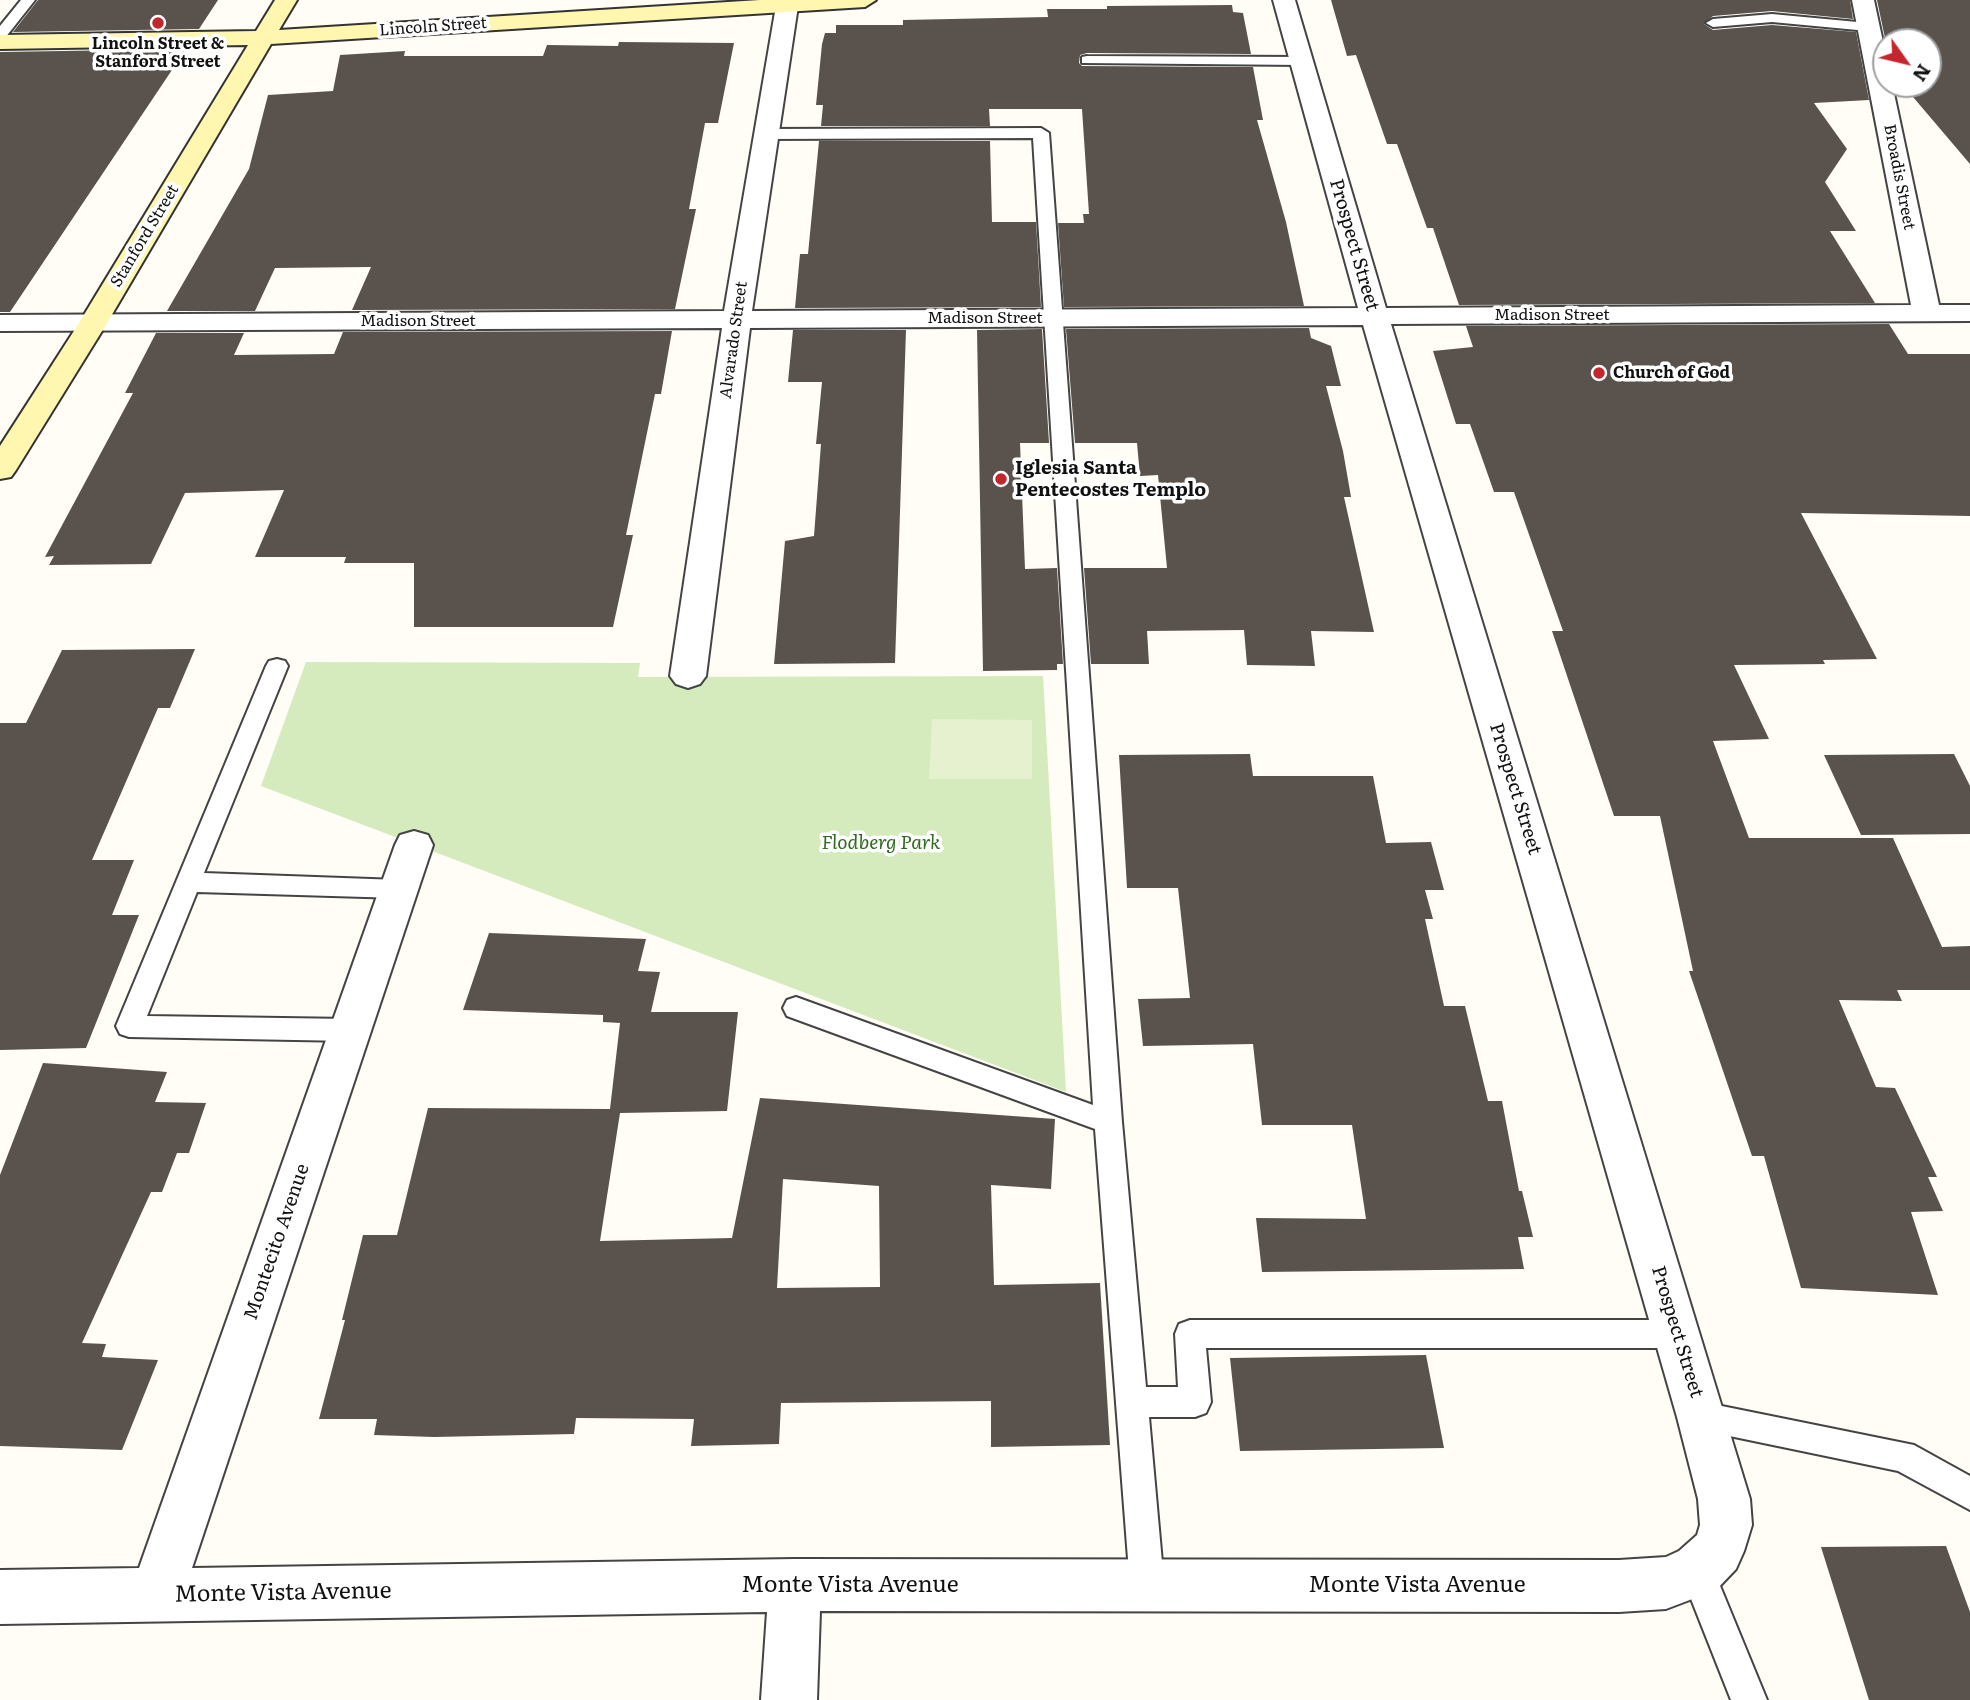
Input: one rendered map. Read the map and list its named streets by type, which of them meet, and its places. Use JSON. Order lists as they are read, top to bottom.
{
  "streets": {
    "street": [
      "Lincoln Street",
      "Broadis Street",
      "Stanford Street",
      "Prospect Street",
      "Madison Street",
      "Alvarado Street",
      "Montecito Avenue",
      "Monte Vista Avenue"
    ]
  },
  "crossings": [
    ["Lincoln Street", "Stanford Street"],
    ["Lincoln Street", "Alvarado Street"],
    ["Broadis Street", "Madison Street"],
    ["Stanford Street", "Madison Street"],
    ["Prospect Street", "Madison Street"],
    ["Prospect Street", "Monte Vista Avenue"],
    ["Madison Street", "Alvarado Street"],
    ["Montecito Avenue", "Monte Vista Avenue"]
  ],
  "parks": ["Flodberg Park"],
  "places": ["Lincoln Street & Stanford Street", "Church of God", "Iglesia Santa Pentecostes Templo"],
  "north": "bottom right"
}
